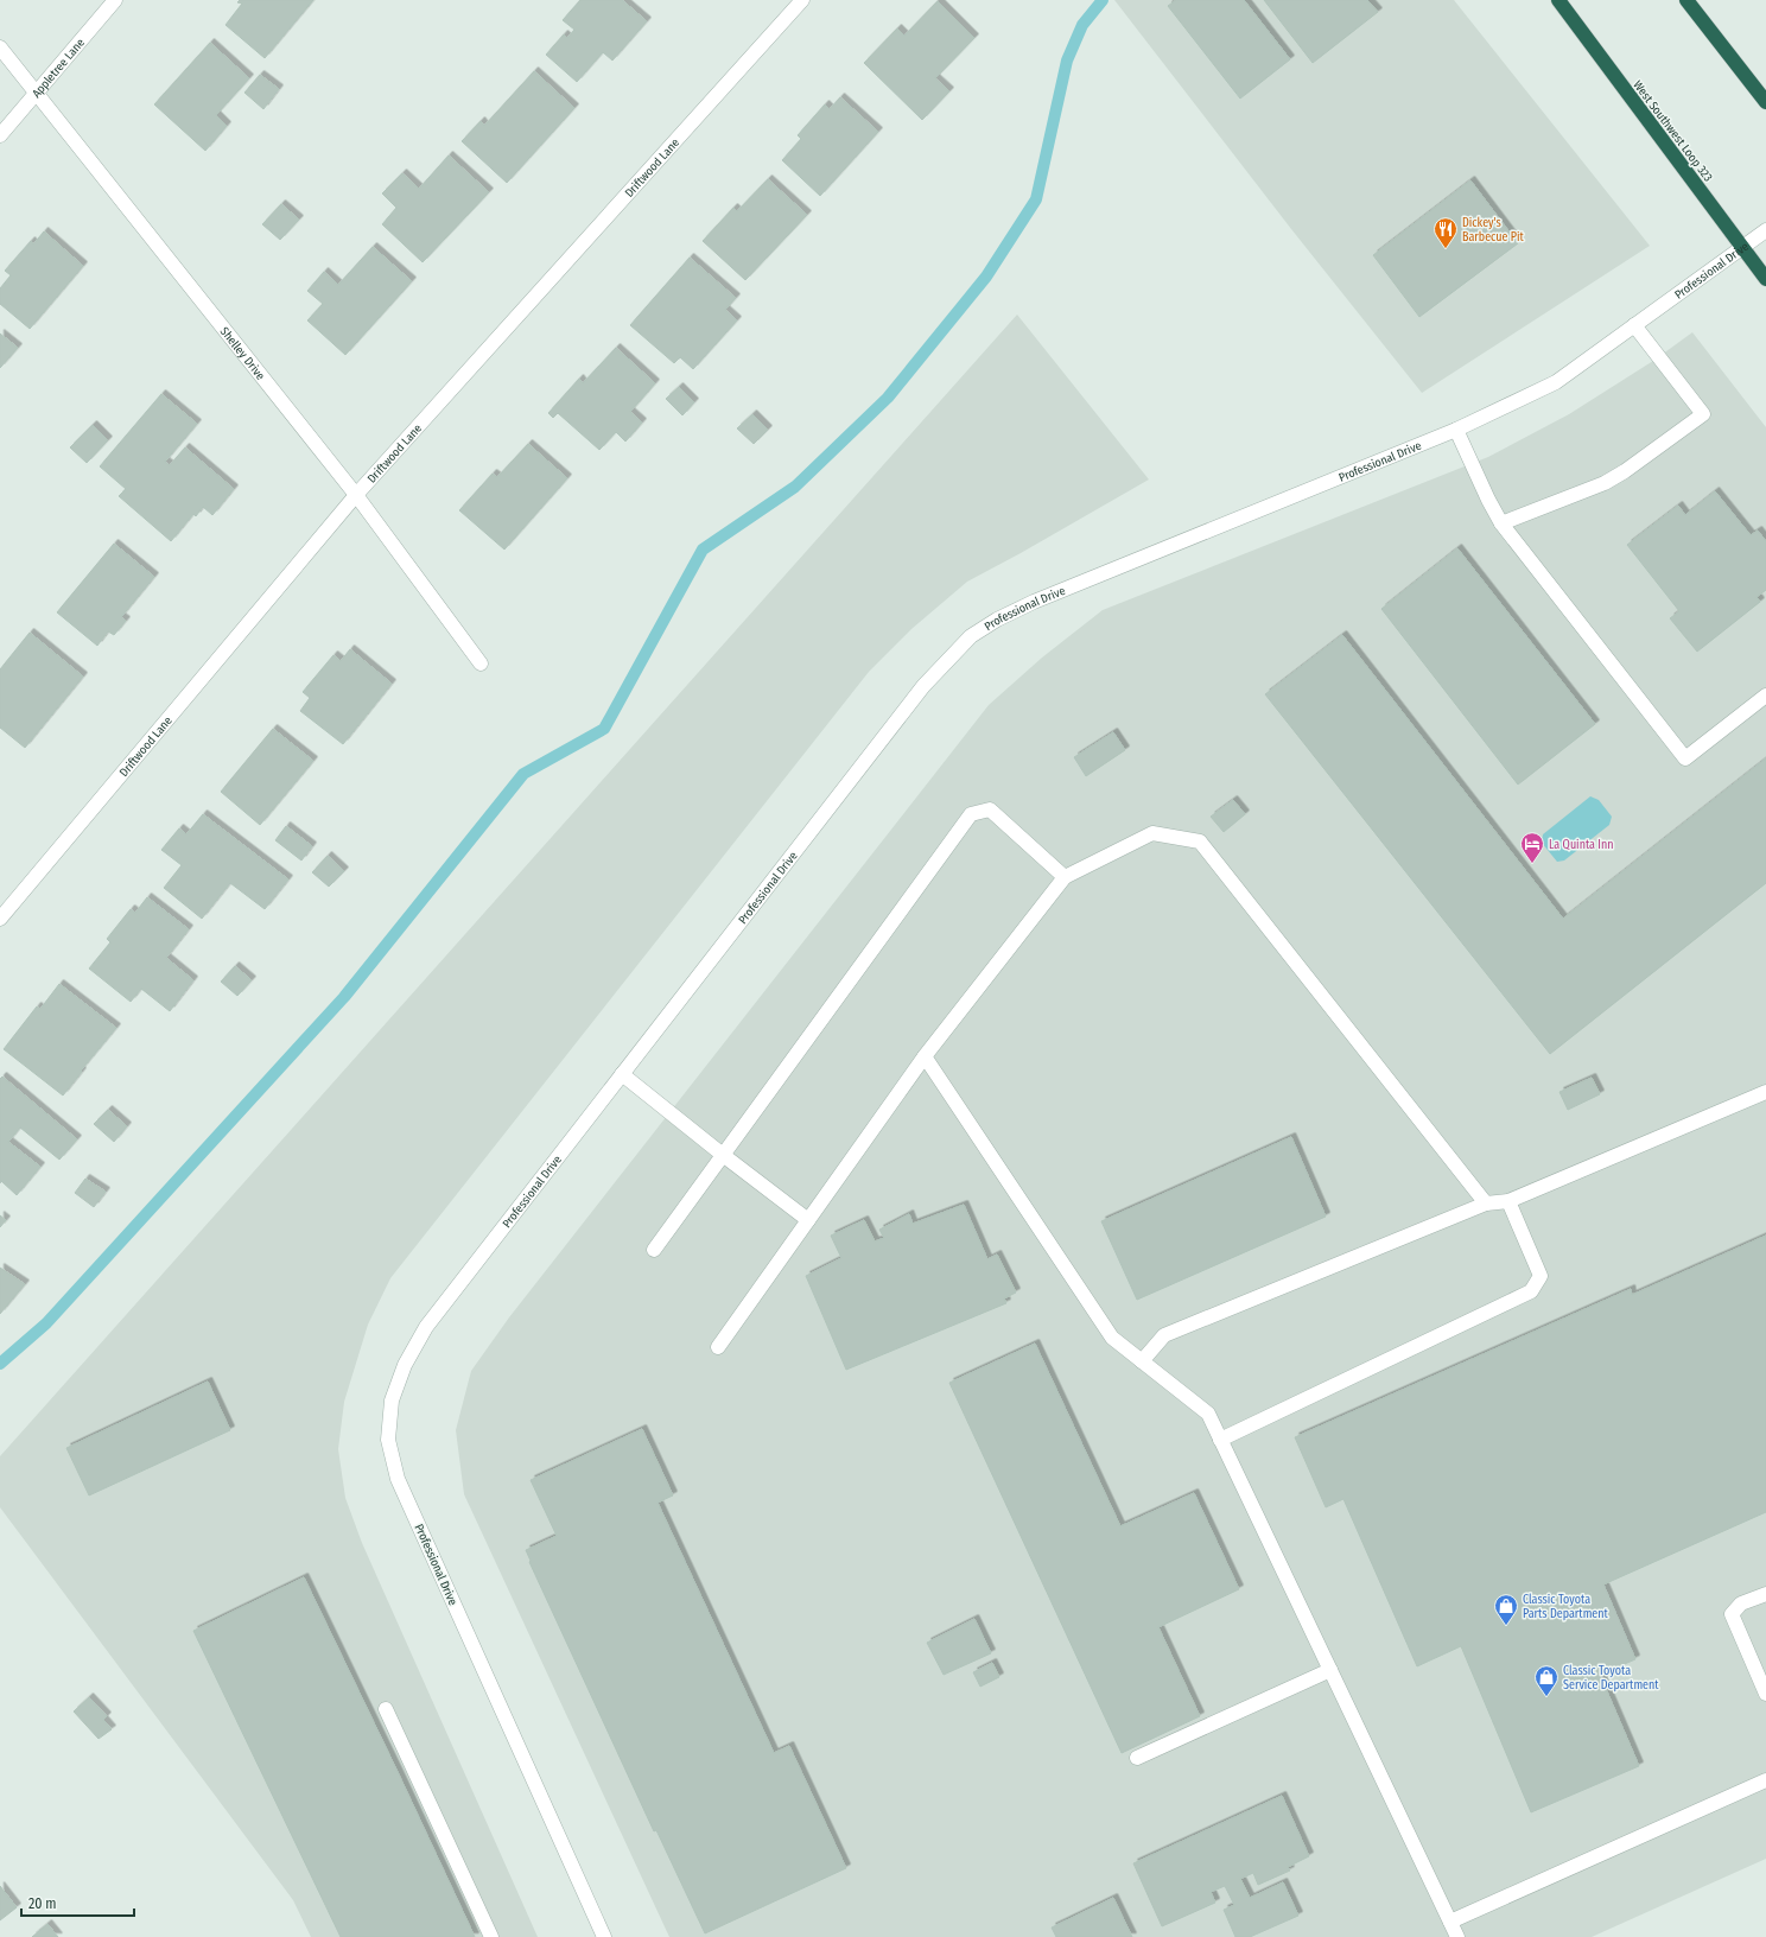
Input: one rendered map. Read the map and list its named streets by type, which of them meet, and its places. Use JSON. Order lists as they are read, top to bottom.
{
  "streets": {
    "highway": ["West Southwest Loop 323"],
    "street": [
      "Appletree Lane",
      "Driftwood Lane",
      "Professional Drive",
      "Shelley Drive"
    ]
  },
  "crossings": [
    ["Appletree Lane", "Shelley Drive"],
    ["West Southwest Loop 323", "Professional Drive"],
    ["Driftwood Lane", "Shelley Drive"]
  ],
  "places": {
    "restaurant": ["Dickey's Barbecue Pit"],
    "hotel": ["La Quinta Inn"],
    "shop": ["Classic Toyota Parts Department", "Classic Toyota Service Department"]
  },
  "scale_bar": "20 m"
}
